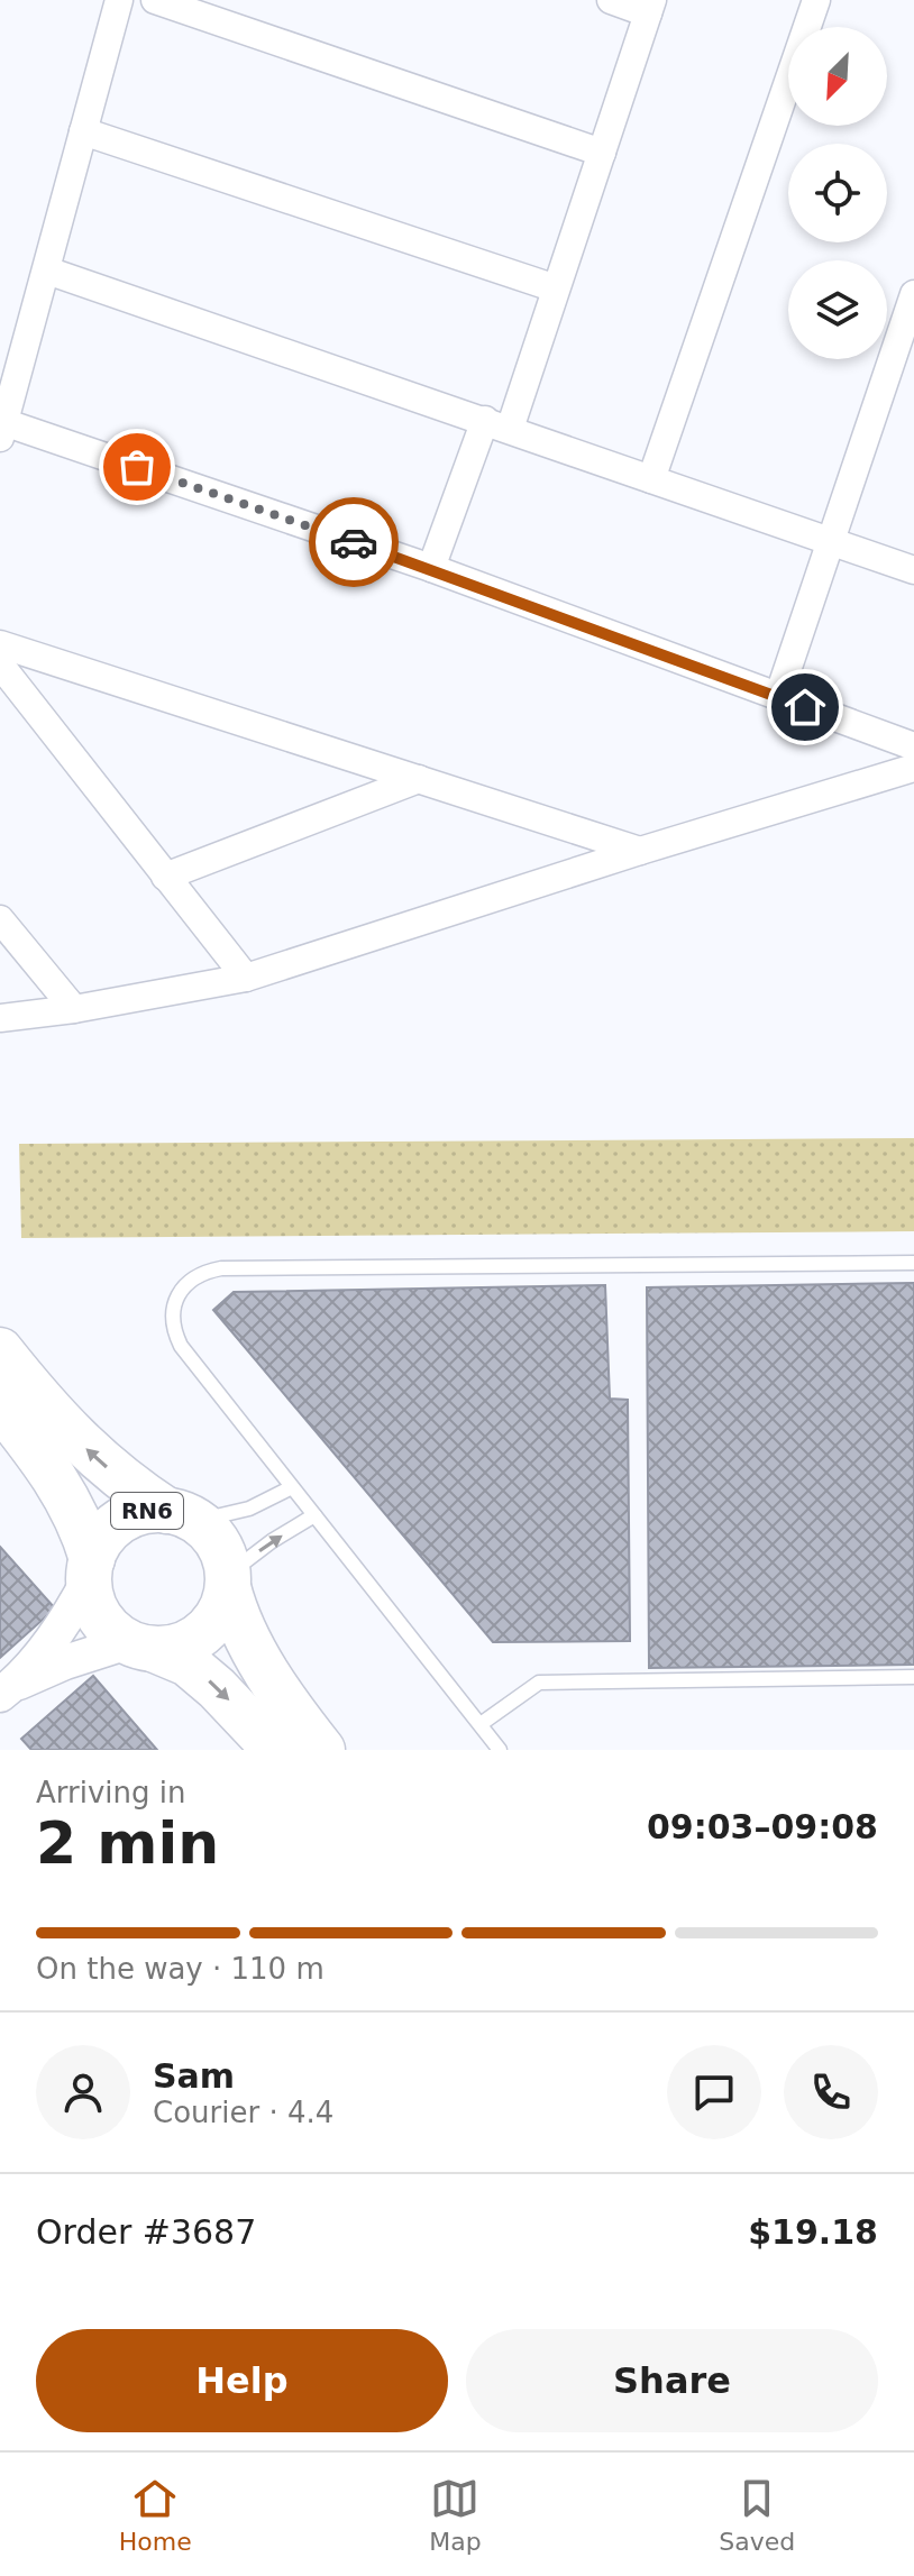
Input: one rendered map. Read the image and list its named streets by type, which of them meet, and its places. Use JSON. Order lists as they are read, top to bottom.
{
  "streets": {
    "highway": ["RN6"]
  },
  "north": "bottom left",
  "page": {
    "heading": ["2 min", "Arriving in", "09:03–09:08"],
    "panel": [
      "Sam",
      "Courier · 4.4",
      "Order #3687",
      "$19.18"
    ],
    "bar": "On the way · 110 m",
    "buttons": ["Help", "Share"],
    "tabs": ["Home", "Map", "Saved"]
  }
}
